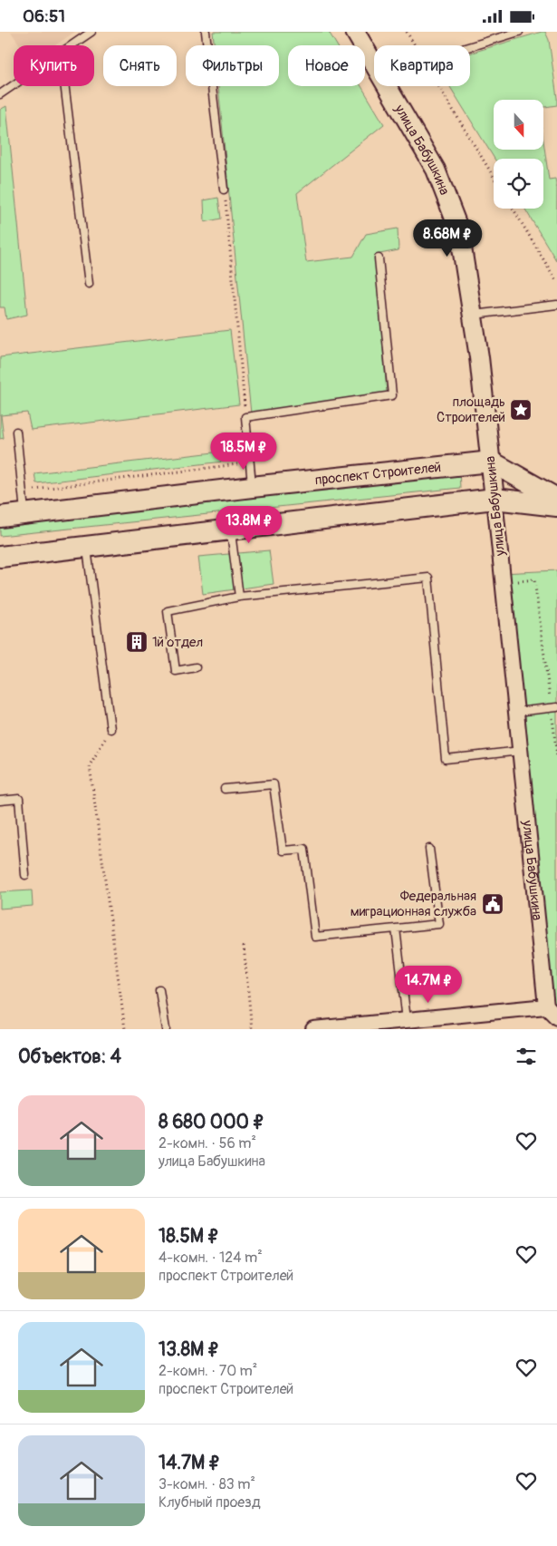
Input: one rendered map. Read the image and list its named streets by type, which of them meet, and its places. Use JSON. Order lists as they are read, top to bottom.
{
  "streets": {
    "main road": ["проспект Строителей"],
    "street": ["улица Бабушкина"]
  },
  "crossings": [
    ["улица Бабушкина", "проспект Строителей"]
  ],
  "places": {
    "place": ["площадь Строителей"],
    "building": ["1й отдел"],
    "public building": ["Федеральная миграционная служба"]
  },
  "north": "bottom",
  "page": {
    "status": "06:51",
    "chip": [
      "Купить",
      "Снять",
      "Фильтры",
      "Новое",
      "Квартира"
    ],
    "price": [
      "8.68M ₽",
      "18.5M ₽",
      "13.8M ₽",
      "14.7M ₽"
    ],
    "heading": "Объектов: 4",
    "list": [
      {
        "name": "8 680 000 ₽",
        "note": "2-комн. · 56 m² · улица Бабушкина"
      },
      {
        "name": "18.5M ₽",
        "note": "4-комн. · 124 m² · проспект Строителей"
      },
      {
        "name": "13.8M ₽",
        "note": "2-комн. · 70 m² · проспект Строителей"
      },
      {
        "name": "14.7M ₽",
        "note": "3-комн. · 83 m² · Клубный проезд"
      }
    ]
  }
}
